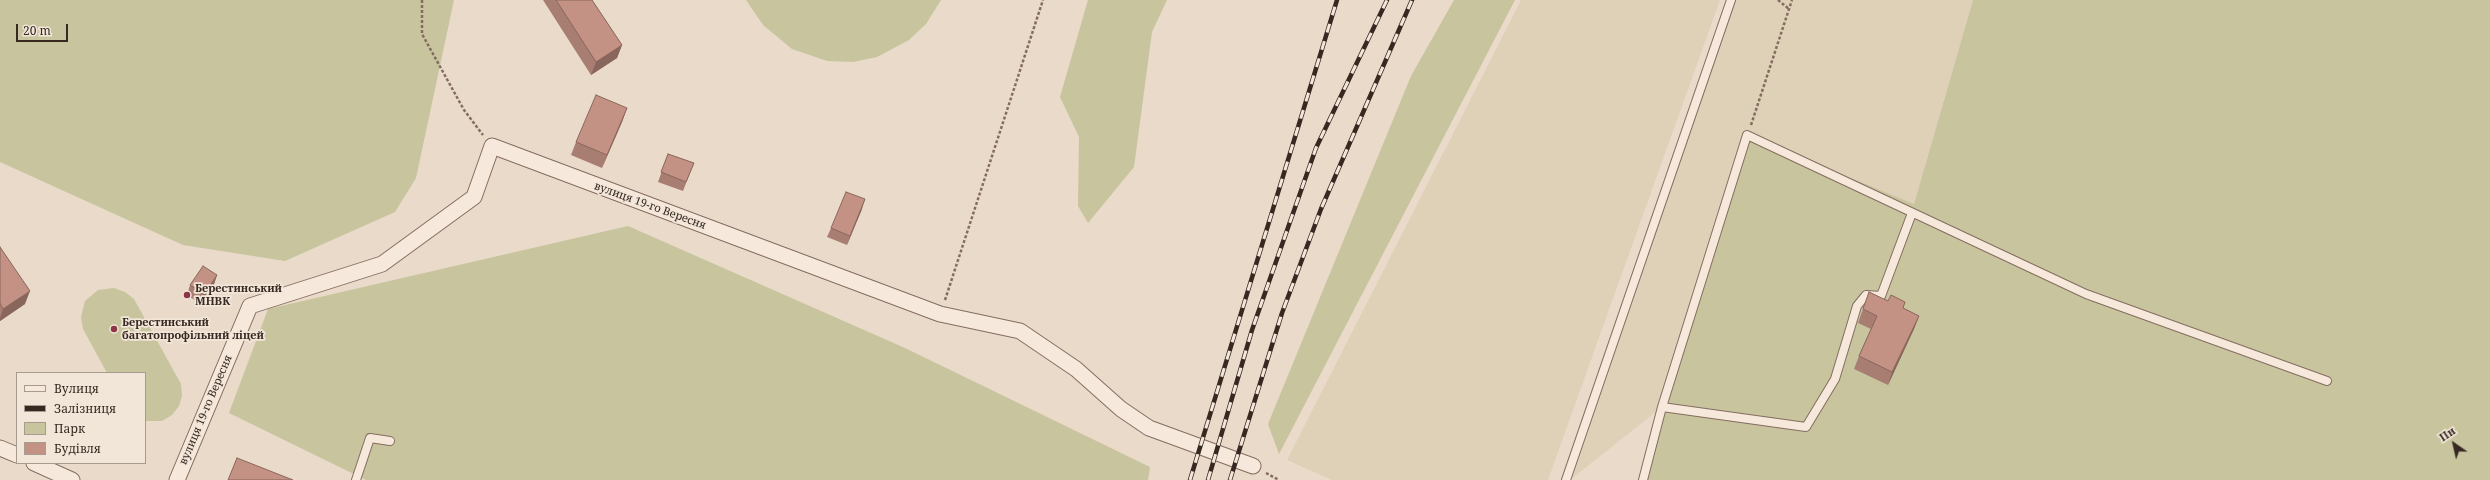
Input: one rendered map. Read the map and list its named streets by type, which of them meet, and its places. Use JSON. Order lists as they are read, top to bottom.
{
  "streets": {
    "street": ["вулиця 19-го Вересня"]
  },
  "places": ["Берестинський МНВК", "Берестинський багатопрофільний ліцей"],
  "legend": [
    "Вулиця",
    "Залізниця",
    "Парк",
    "Будівля"
  ],
  "scale_bar": "20 m",
  "north": "top left"
}
